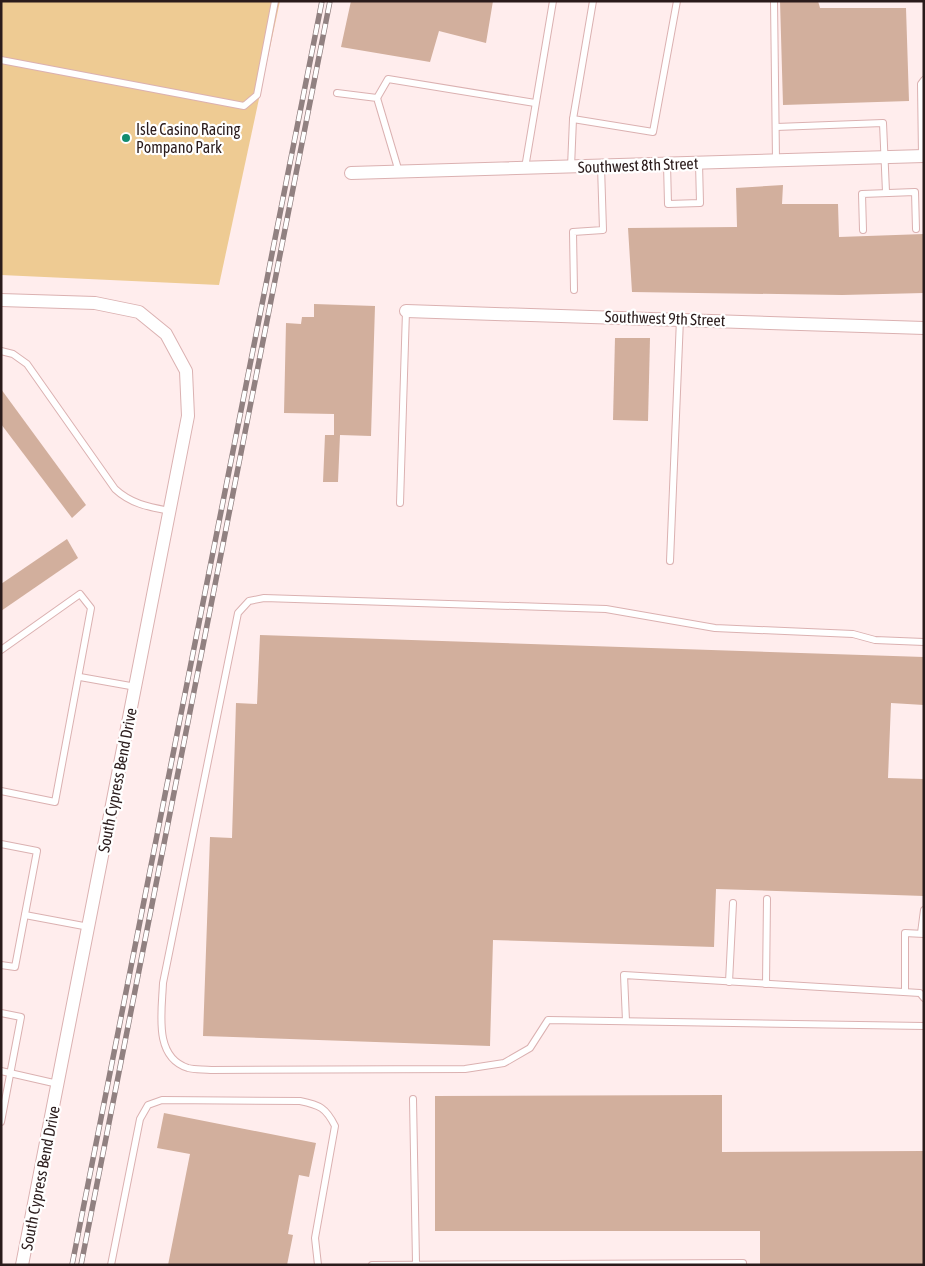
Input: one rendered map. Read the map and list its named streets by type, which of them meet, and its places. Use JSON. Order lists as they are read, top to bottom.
{
  "streets": {
    "street": ["Southwest 8th Street", "Southwest 9th Street", "South Cypress Bend Drive"]
  },
  "places": ["Isle Casino Racing Pompano Park"]
}
